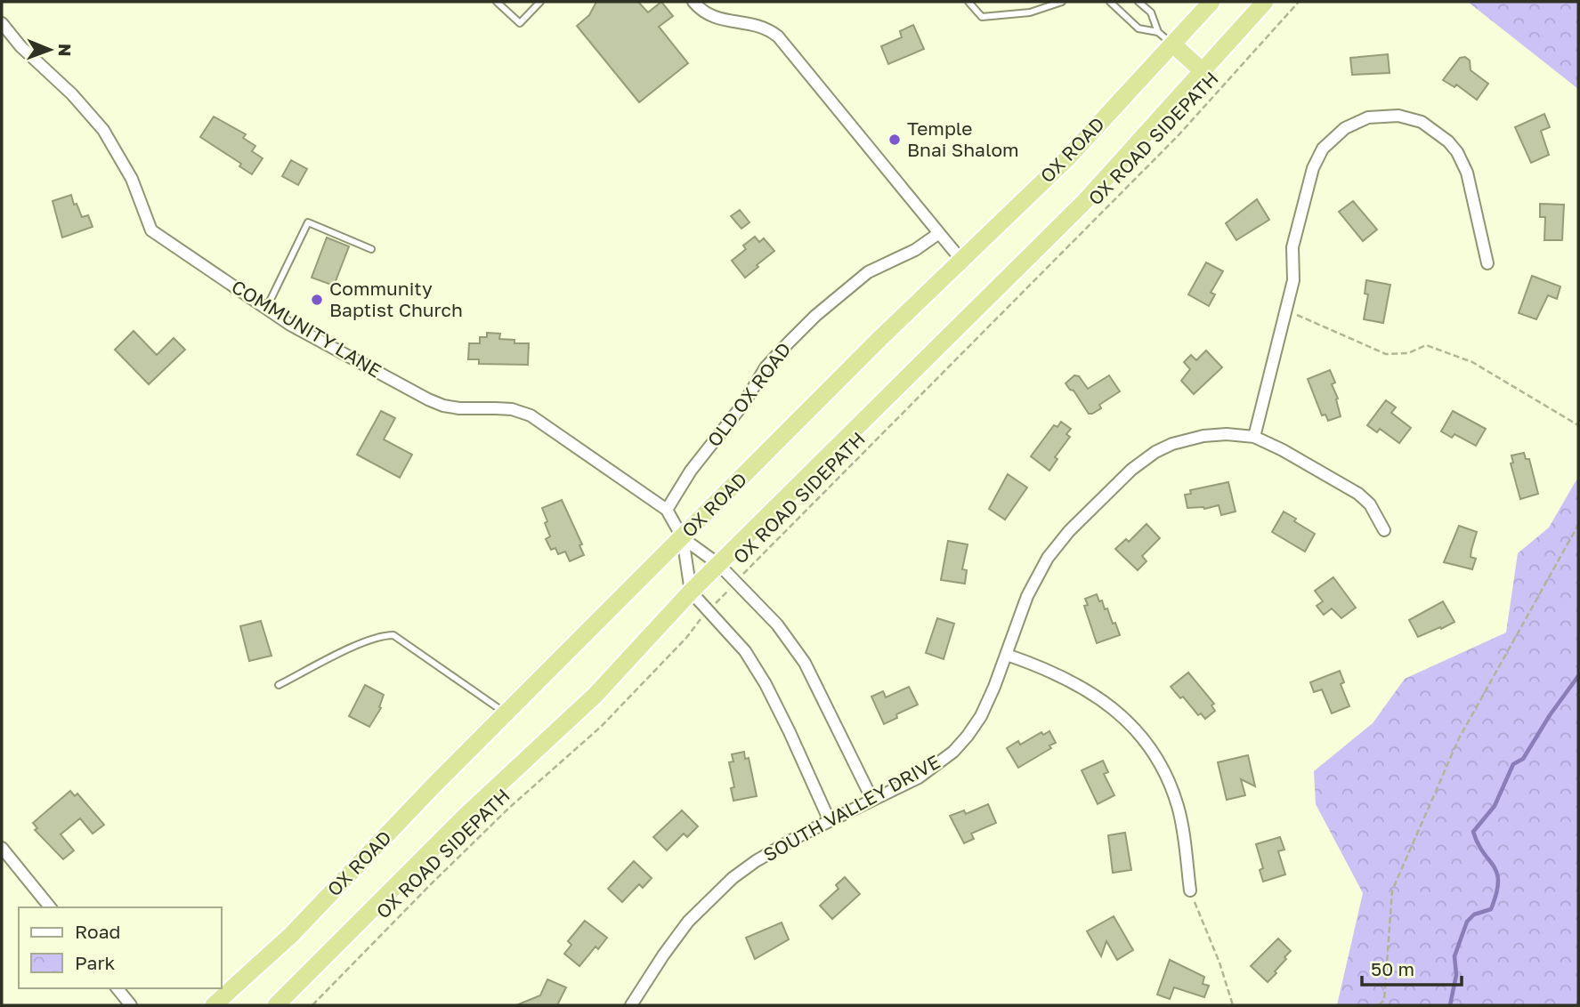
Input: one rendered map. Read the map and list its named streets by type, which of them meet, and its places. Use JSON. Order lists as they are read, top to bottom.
{
  "streets": {
    "highway": ["OX ROAD"],
    "street": ["COMMUNITY LANE", "OLD OX ROAD", "SOUTH VALLEY DRIVE"],
    "path": ["OX ROAD SIDEPATH"]
  },
  "crossings": [
    ["OX ROAD", "COMMUNITY LANE"],
    ["COMMUNITY LANE", "OLD OX ROAD"]
  ],
  "places": ["Temple Bnai Shalom", "Community Baptist Church"],
  "legend": ["Road", "Park"],
  "scale_bar": "50 m",
  "north": "right"
}
